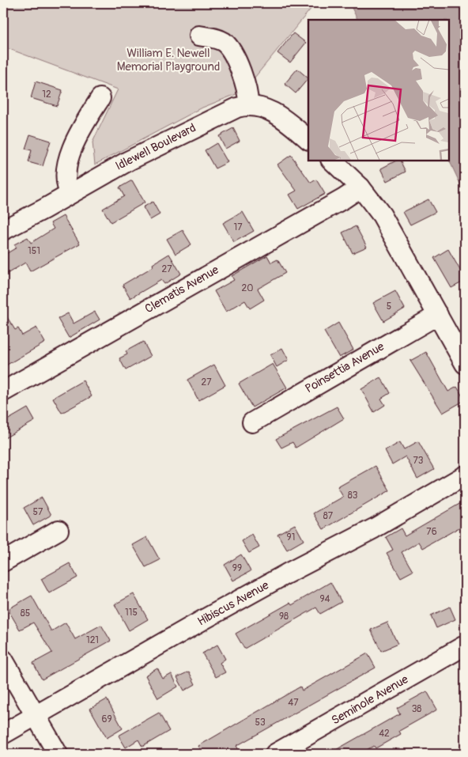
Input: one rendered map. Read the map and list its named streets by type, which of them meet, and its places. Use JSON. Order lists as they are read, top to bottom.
{
  "streets": {
    "street": [
      "Idlewell Boulevard",
      "Clematis Avenue",
      "Poinsettia Avenue",
      "Hibiscus Avenue",
      "Seminole Avenue"
    ]
  },
  "parks": ["William E. Newell Memorial Playground"],
  "house_numbers": [
    "12",
    "17",
    "151",
    "27",
    "20",
    "5",
    "27",
    "73",
    "83",
    "57",
    "87",
    "76",
    "91",
    "99",
    "94",
    "115",
    "85",
    "98",
    "121",
    "47",
    "38",
    "69",
    "53",
    "42"
  ]
}
